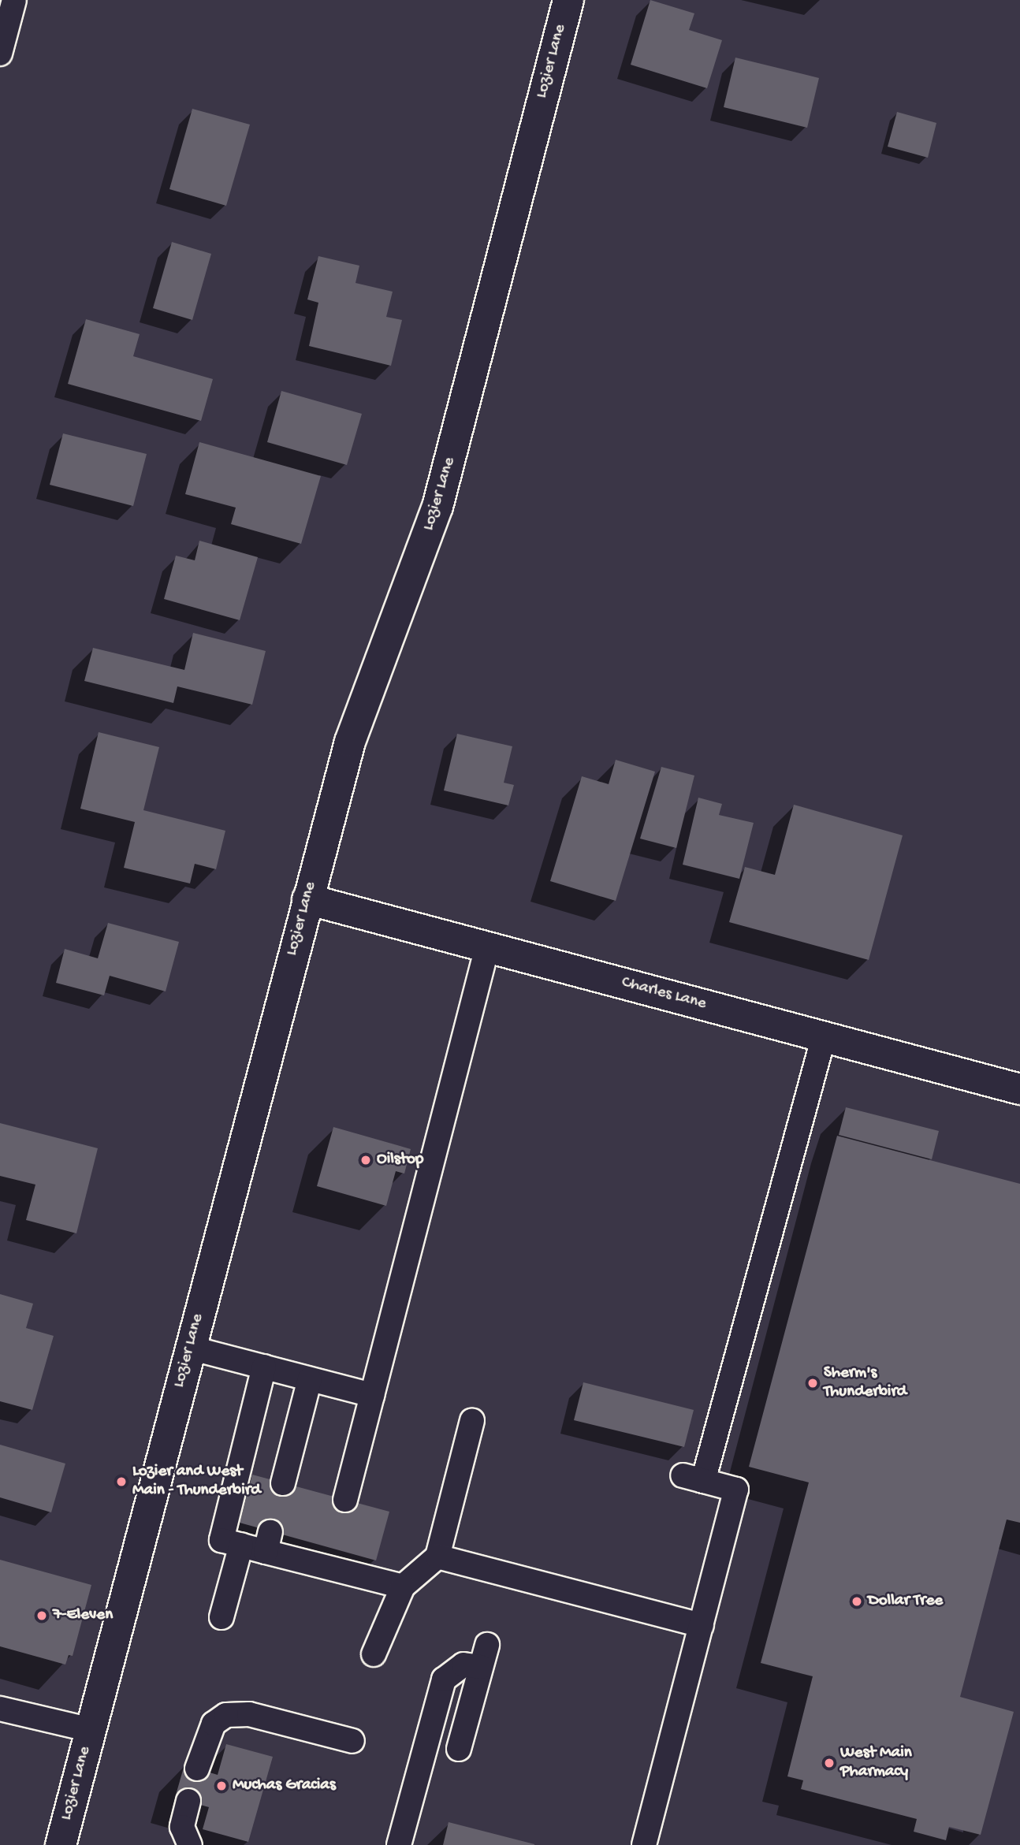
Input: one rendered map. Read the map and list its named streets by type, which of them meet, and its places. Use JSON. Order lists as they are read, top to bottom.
{
  "streets": {
    "main road": ["Lozier Lane", "Charles Lane"]
  },
  "crossings": [
    ["Lozier Lane", "Charles Lane"]
  ],
  "places": [
    "Oilstop",
    "Sherm's Thunderbird",
    "Lozier and West Main - Thunderbird",
    "Dollar Tree",
    "7-Eleven",
    "West Main Pharmacy",
    "Muchas Gracias"
  ]
}
